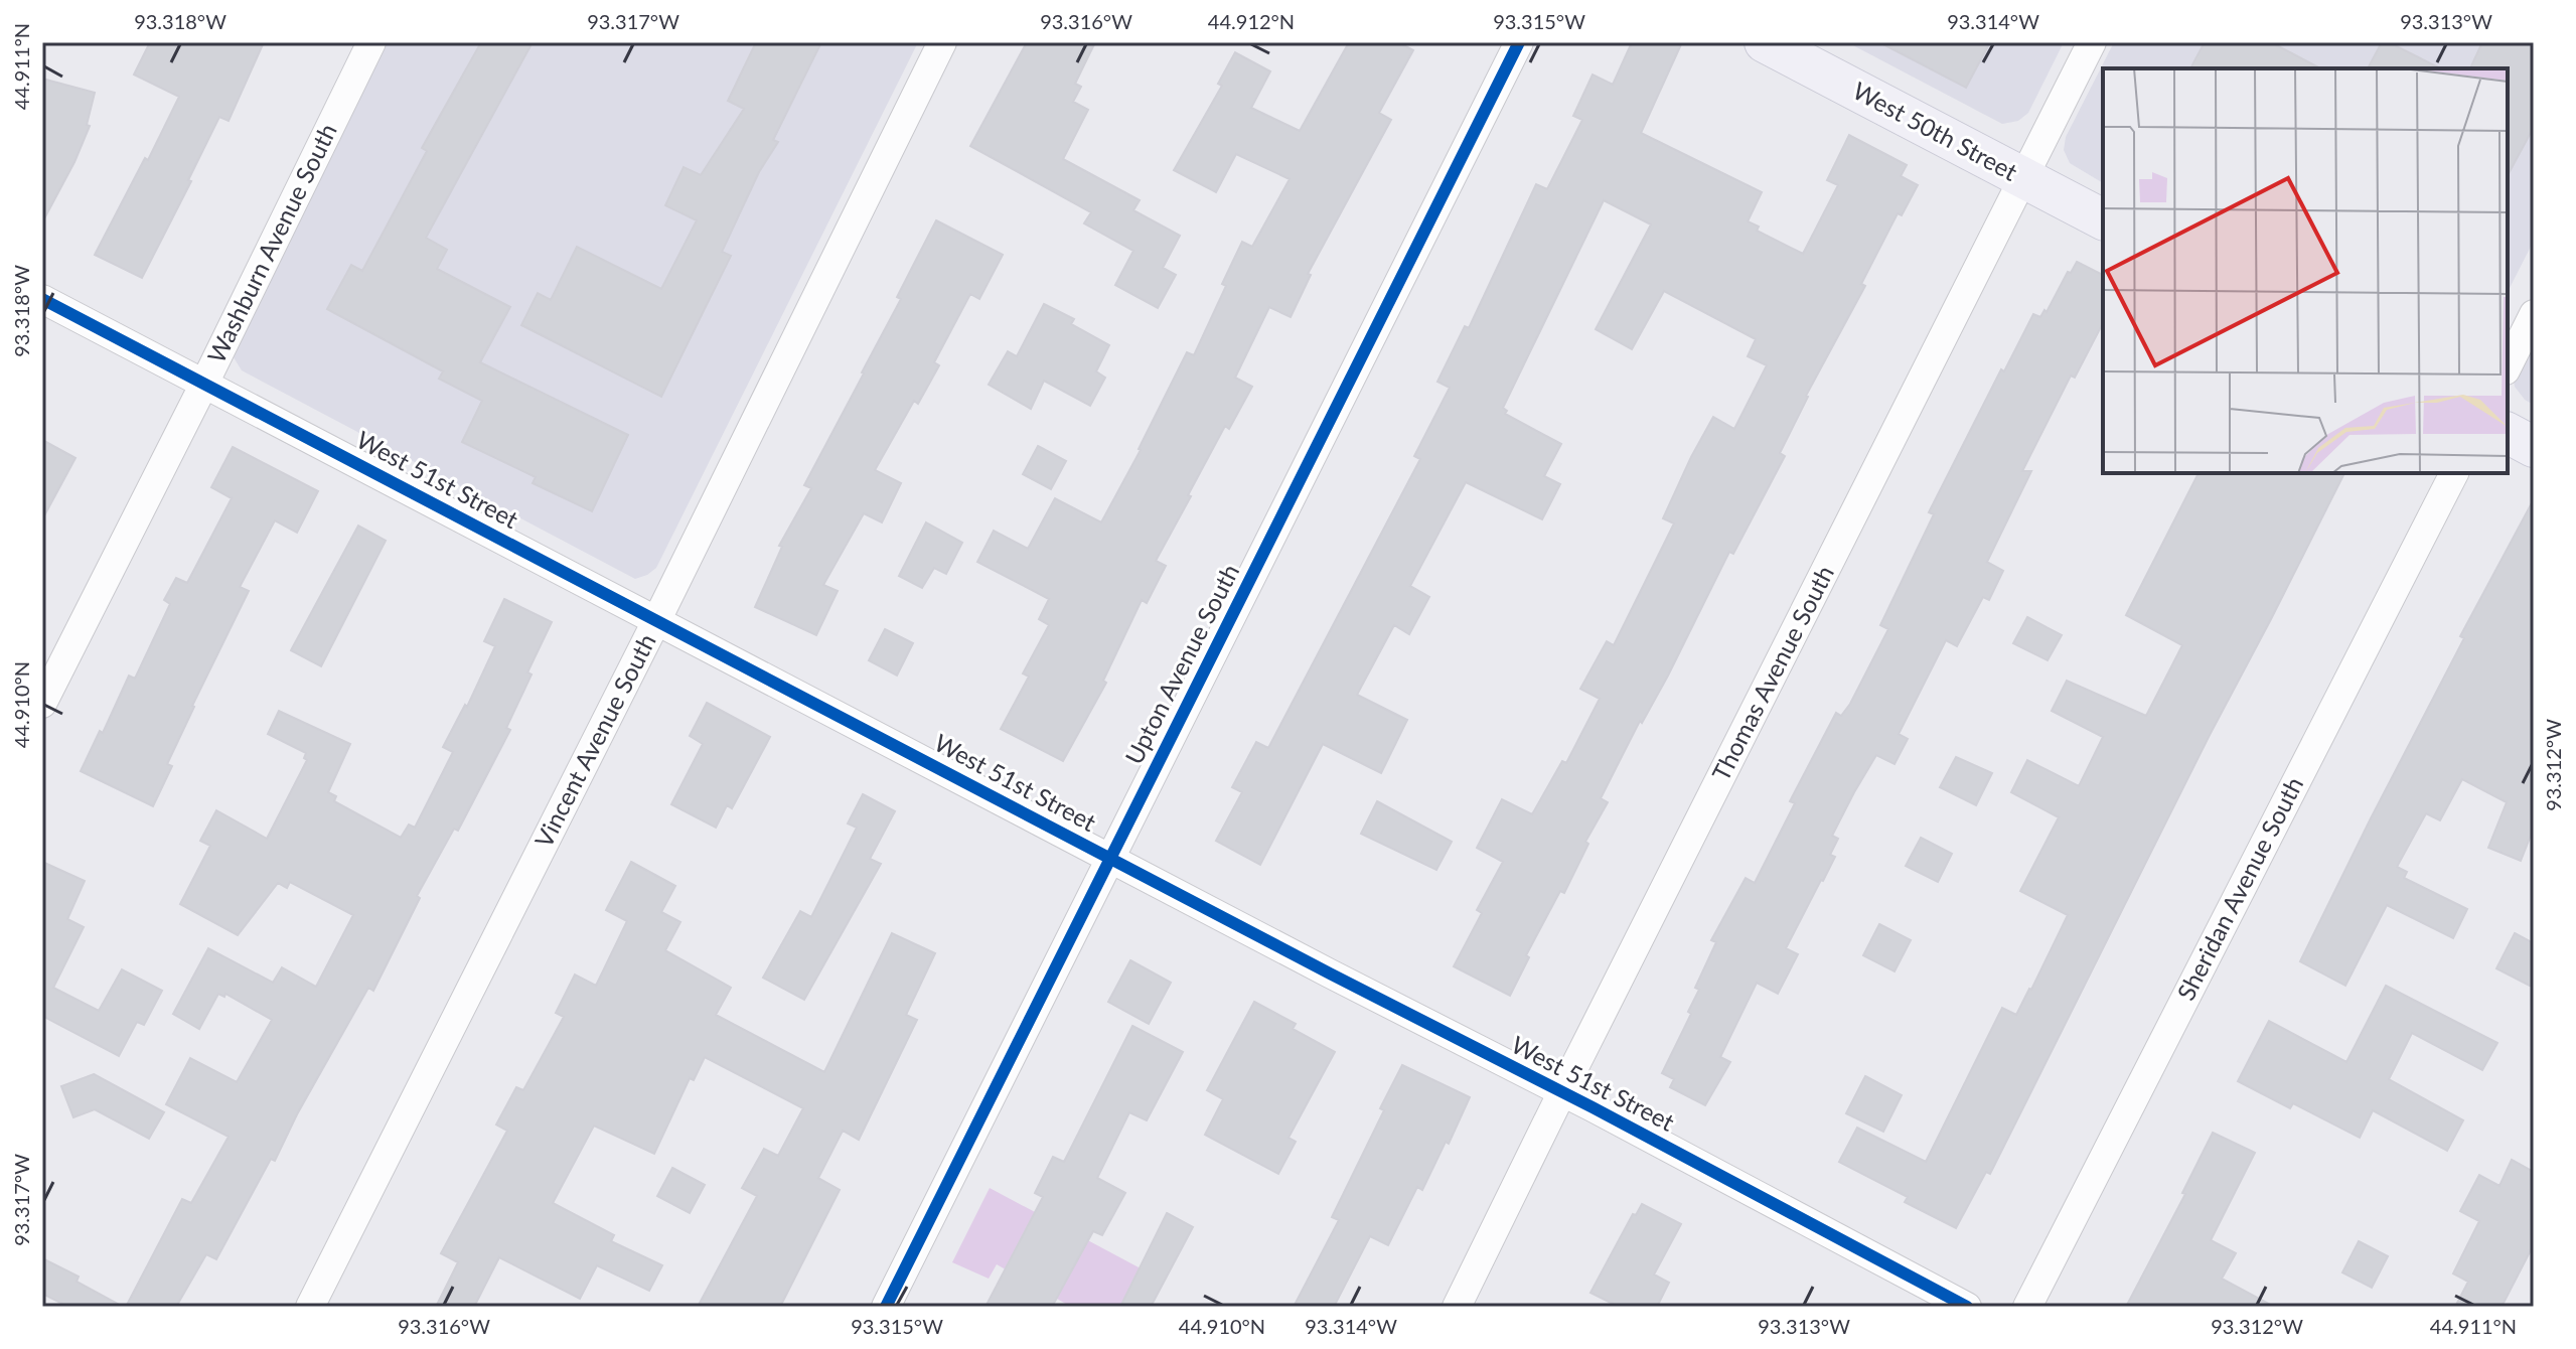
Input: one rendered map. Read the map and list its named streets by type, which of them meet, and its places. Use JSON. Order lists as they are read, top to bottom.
{
  "streets": {
    "main road": ["West 50th Street"],
    "street": [
      "Washburn Avenue South",
      "West 51st Street",
      "Upton Avenue South",
      "Thomas Avenue South",
      "Vincent Avenue South",
      "Sheridan Avenue South"
    ]
  },
  "crossings": [
    ["West 50th Street", "Thomas Avenue South"],
    ["Washburn Avenue South", "West 51st Street"],
    ["West 51st Street", "Upton Avenue South"],
    ["West 51st Street", "Thomas Avenue South"],
    ["West 51st Street", "Vincent Avenue South"]
  ],
  "coordinates": [
    "93.318°W",
    "93.317°W",
    "93.316°W",
    "44.912°N",
    "93.315°W",
    "93.314°W",
    "93.313°W",
    "44.911°N",
    "44.910°N",
    "93.312°W"
  ]
}
